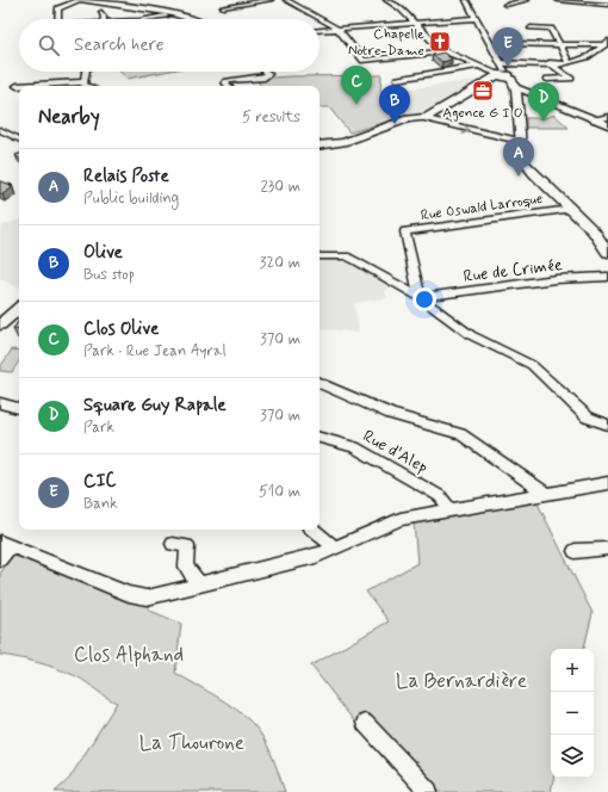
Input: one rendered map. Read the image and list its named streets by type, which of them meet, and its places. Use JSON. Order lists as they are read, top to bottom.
{
  "streets": {
    "street": ["Rue Oswald Larroque", "Rue de Crimée", "Rue d'Alep"]
  },
  "crossings": [
    ["Rue Oswald Larroque", "Rue de Crimée"]
  ],
  "parks": ["Clos Alphand", "La Bernardière", "La Thourone"],
  "places": {
    "church": ["Chapelle Notre-Dame"],
    "office": ["Agence G I O"]
  },
  "page": {
    "search": "Search here",
    "pins": [
      "E",
      "C",
      "D",
      "B",
      "A"
    ],
    "heading": ["Nearby", "5 results"],
    "list": [
      {
        "mark": "A",
        "name": "Relais Poste",
        "note": "Public building",
        "value": "230 m"
      },
      {
        "mark": "B",
        "name": "Olive",
        "note": "Bus stop",
        "value": "320 m"
      },
      {
        "mark": "C",
        "name": "Clos Olive",
        "note": "Park · Rue Jean Ayral",
        "value": "370 m"
      },
      {
        "mark": "D",
        "name": "Square Guy Rapale",
        "note": "Park",
        "value": "370 m"
      },
      {
        "mark": "E",
        "name": "CIC",
        "note": "Bank",
        "value": "510 m"
      }
    ],
    "map_buttons": ["+", "−"]
  }
}
